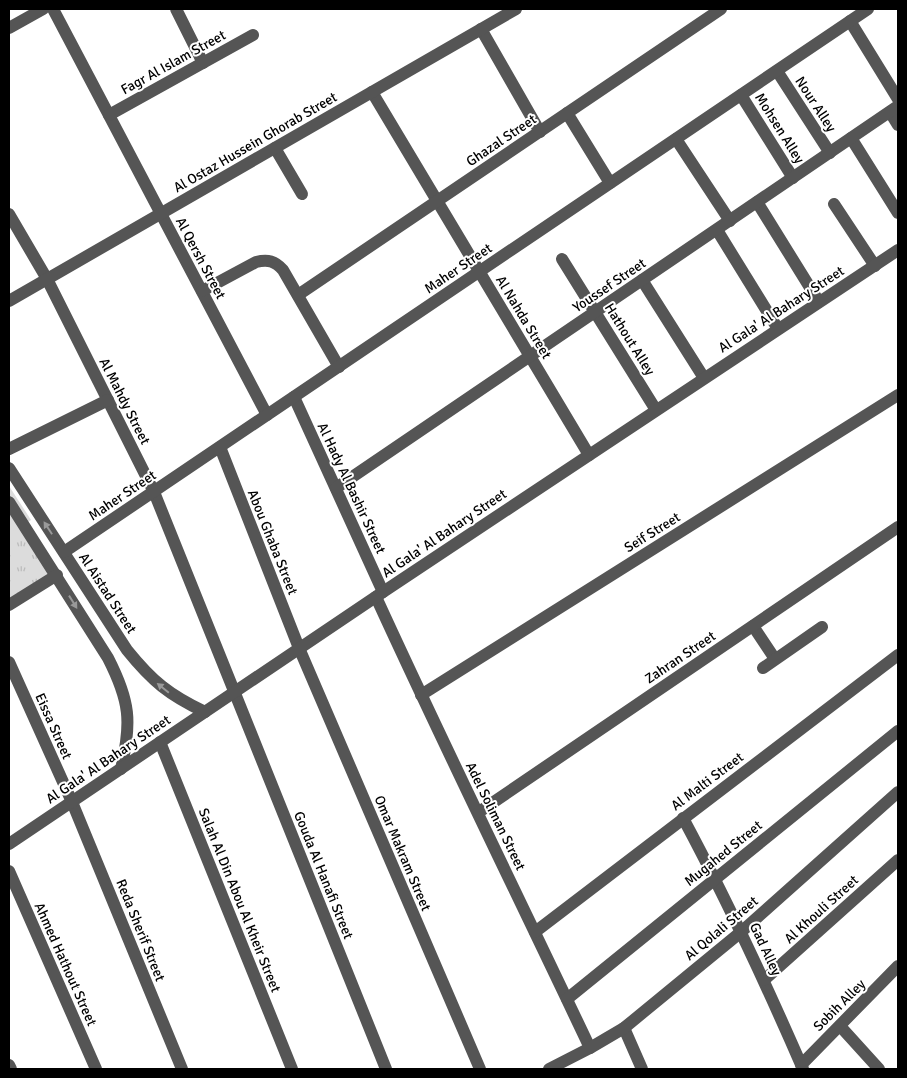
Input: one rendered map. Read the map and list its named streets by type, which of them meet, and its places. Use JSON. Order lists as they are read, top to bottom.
{
  "streets": {
    "street": [
      "Fagr Al Islam Street",
      "Nour Alley",
      "Mohsen Alley",
      "Ghazal Street",
      "Al Ostaz Hussein Ghorab Street",
      "Al Qersh Street",
      "Maher Street",
      "Youssef Street",
      "Al Gala' Al Bahary Street",
      "Al Nahda Street",
      "Hathout Alley",
      "Al Mahdy Street",
      "Al Hady Al Bashir Street",
      "Seif Street",
      "Abou Ghaba Street",
      "Al Aistad Street",
      "Zahran Street",
      "Eissa Street",
      "Al Malti Street",
      "Adel Soliman Street",
      "Omar Makram Street",
      "Mugahed Street",
      "Gouda Al Hanafi Street",
      "Salah Al Din Abou Al Kheir Street",
      "Al Khouli Street",
      "Al Qolali Street",
      "Reda Sherif Street",
      "Gad Alley",
      "Ahmed Hathout Street",
      "Sobih Alley"
    ]
  },
  "crossings": [
    ["Fagr Al Islam Street", "Al Qersh Street"],
    ["Nour Alley", "Maher Street"],
    ["Nour Alley", "Youssef Street"],
    ["Mohsen Alley", "Maher Street"],
    ["Mohsen Alley", "Youssef Street"],
    ["Ghazal Street", "Al Nahda Street"],
    ["Al Ostaz Hussein Ghorab Street", "Al Qersh Street"],
    ["Al Ostaz Hussein Ghorab Street", "Al Nahda Street"],
    ["Al Ostaz Hussein Ghorab Street", "Al Mahdy Street"],
    ["Al Qersh Street", "Maher Street"],
    ["Maher Street", "Al Nahda Street"],
    ["Maher Street", "Al Mahdy Street"],
    ["Maher Street", "Al Hady Al Bashir Street"],
    ["Maher Street", "Abou Ghaba Street"],
    ["Maher Street", "Al Aistad Street"],
    ["Youssef Street", "Al Nahda Street"],
    ["Youssef Street", "Hathout Alley"],
    ["Youssef Street", "Al Hady Al Bashir Street"],
    ["Al Gala' Al Bahary Street", "Al Nahda Street"],
    ["Al Gala' Al Bahary Street", "Hathout Alley"],
    ["Al Gala' Al Bahary Street", "Al Mahdy Street"],
    ["Al Gala' Al Bahary Street", "Al Hady Al Bashir Street"],
    ["Al Gala' Al Bahary Street", "Abou Ghaba Street"],
    ["Al Gala' Al Bahary Street", "Al Aistad Street"],
    ["Al Gala' Al Bahary Street", "Eissa Street"],
    ["Al Gala' Al Bahary Street", "Adel Soliman Street"],
    ["Al Gala' Al Bahary Street", "Omar Makram Street"],
    ["Al Gala' Al Bahary Street", "Gouda Al Hanafi Street"],
    ["Al Gala' Al Bahary Street", "Salah Al Din Abou Al Kheir Street"],
    ["Al Gala' Al Bahary Street", "Reda Sherif Street"],
    ["Al Mahdy Street", "Gouda Al Hanafi Street"],
    ["Al Hady Al Bashir Street", "Adel Soliman Street"],
    ["Seif Street", "Adel Soliman Street"],
    ["Abou Ghaba Street", "Omar Makram Street"],
    ["Zahran Street", "Adel Soliman Street"],
    ["Eissa Street", "Reda Sherif Street"],
    ["Al Malti Street", "Adel Soliman Street"],
    ["Al Malti Street", "Gad Alley"],
    ["Adel Soliman Street", "Mugahed Street"],
    ["Adel Soliman Street", "Al Qolali Street"],
    ["Mugahed Street", "Gad Alley"],
    ["Al Khouli Street", "Gad Alley"],
    ["Al Qolali Street", "Gad Alley"],
    ["Gad Alley", "Sobih Alley"]
  ]
}
